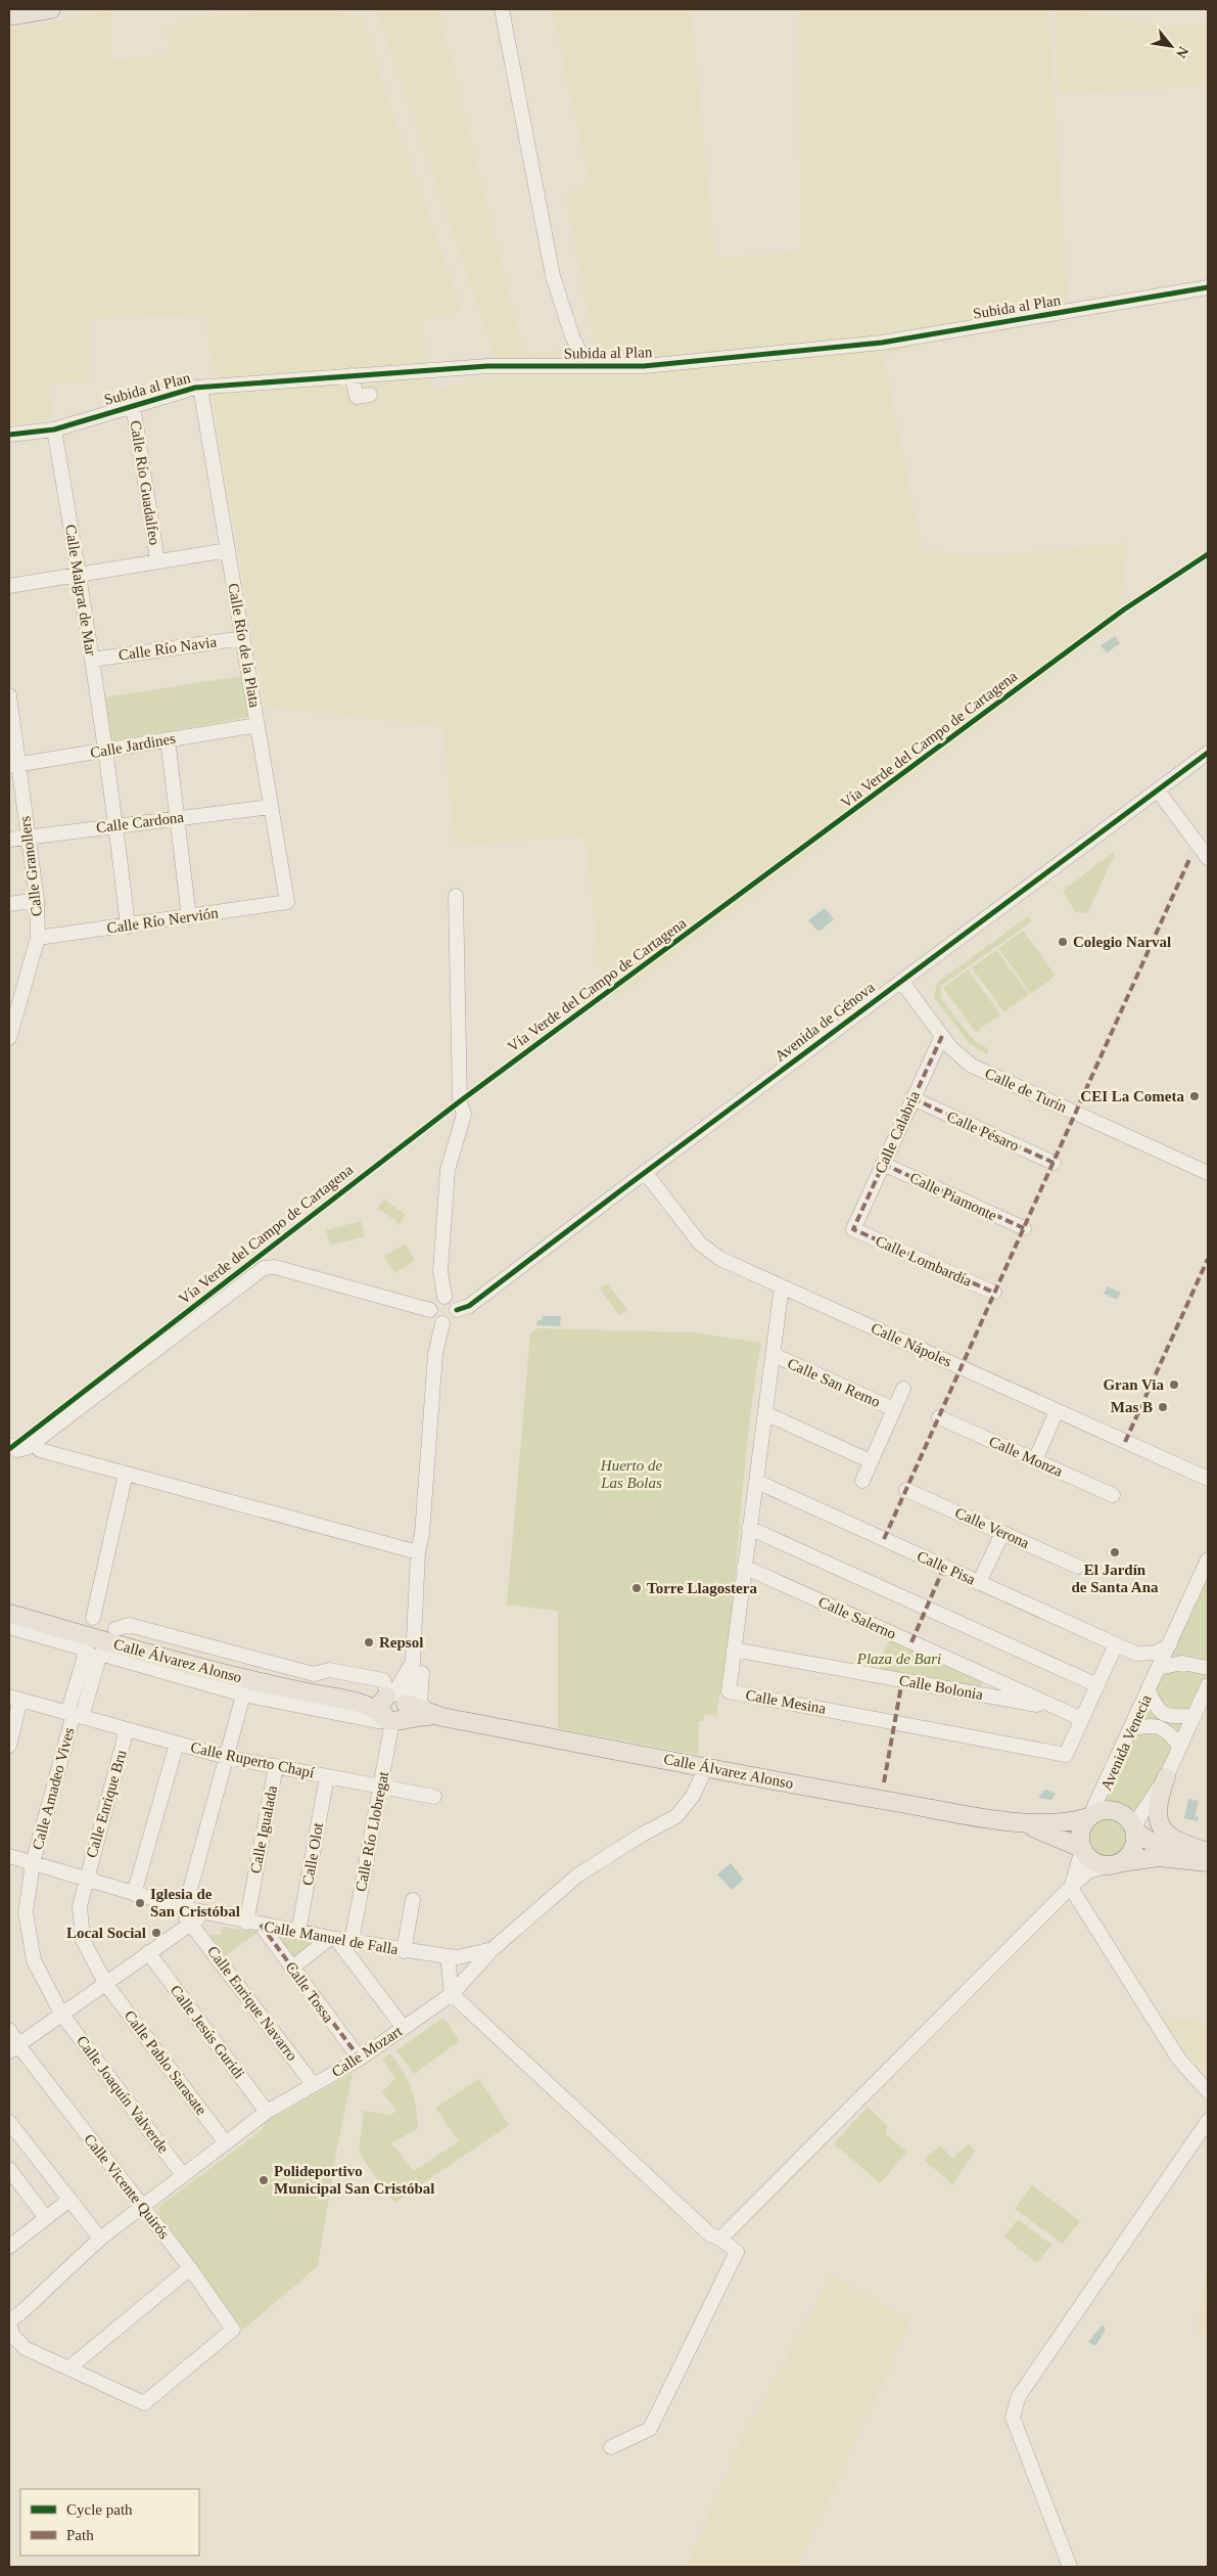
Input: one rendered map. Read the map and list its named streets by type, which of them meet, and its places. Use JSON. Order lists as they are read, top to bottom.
{
  "streets": {
    "main road": ["Calle Álvarez Alonso"],
    "street": [
      "Subida al Plan",
      "Calle Río Guadalfeo",
      "Calle Malgrat de Mar",
      "Calle Río de la Plata",
      "Calle Río Navia",
      "Calle Jardines",
      "Calle Cardona",
      "Calle Granollers",
      "Calle Río Nervión",
      "Avenida de Génova",
      "Calle de Turín",
      "Calle Pésaro",
      "Calle Calabria",
      "Calle Piamonte",
      "Calle Lombardía",
      "Calle Nápoles",
      "Calle San Remo",
      "Calle Monza",
      "Calle Verona",
      "Calle Pisa",
      "Calle Salerno",
      "Calle Bolonia",
      "Calle Mesina",
      "Avenida Venecia",
      "Calle Ruperto Chapí",
      "Calle Amadeo Vives",
      "Calle Enrique Bru",
      "Calle Igualada",
      "Calle Río Llobregat",
      "Calle Olot",
      "Calle Manuel de Falla",
      "Calle Tossa",
      "Calle Enrique Navarro",
      "Calle Jesús Guridi",
      "Calle Mozart",
      "Calle Pablo Sarasate",
      "Calle Joaquín Valverde",
      "Calle Vicente Quirós"
    ],
    "cycle path": ["Vía Verde del Campo de Cartagena"]
  },
  "crossings": [
    ["Subida al Plan", "Calle Río Guadalfeo"],
    ["Subida al Plan", "Calle Malgrat de Mar"],
    ["Subida al Plan", "Calle Río de la Plata"],
    ["Calle Malgrat de Mar", "Calle Río Navia"],
    ["Calle Malgrat de Mar", "Calle Jardines"],
    ["Calle Malgrat de Mar", "Calle Cardona"],
    ["Calle Malgrat de Mar", "Calle Río Nervión"],
    ["Calle Río de la Plata", "Calle Río Navia"],
    ["Calle Río de la Plata", "Calle Jardines"],
    ["Calle Río de la Plata", "Calle Cardona"],
    ["Calle Río de la Plata", "Calle Río Nervión"],
    ["Calle Jardines", "Calle Granollers"],
    ["Calle Cardona", "Calle Granollers"],
    ["Calle Granollers", "Calle Río Nervión"],
    ["Avenida de Génova", "Calle de Turín"],
    ["Avenida de Génova", "Calle Nápoles"],
    ["Calle de Turín", "Calle Calabria"],
    ["Calle Pésaro", "Calle Calabria"],
    ["Calle Calabria", "Calle Piamonte"],
    ["Calle Calabria", "Calle Lombardía"],
    ["Calle Nápoles", "Calle Mesina"],
    ["Calle San Remo", "Calle Mesina"],
    ["Calle Pisa", "Calle Mesina"],
    ["Calle Salerno", "Calle Bolonia"],
    ["Calle Salerno", "Calle Mesina"],
    ["Calle Álvarez Alonso", "Avenida Venecia"],
    ["Calle Álvarez Alonso", "Calle Amadeo Vives"],
    ["Calle Álvarez Alonso", "Calle Río Llobregat"],
    ["Calle Álvarez Alonso", "Calle Mozart"],
    ["Calle Bolonia", "Calle Mesina"],
    ["Calle Ruperto Chapí", "Calle Amadeo Vives"],
    ["Calle Ruperto Chapí", "Calle Enrique Bru"],
    ["Calle Ruperto Chapí", "Calle Igualada"],
    ["Calle Ruperto Chapí", "Calle Río Llobregat"],
    ["Calle Ruperto Chapí", "Calle Olot"],
    ["Calle Amadeo Vives", "Calle Manuel de Falla"],
    ["Calle Amadeo Vives", "Calle Joaquín Valverde"],
    ["Calle Enrique Bru", "Calle Manuel de Falla"],
    ["Calle Enrique Bru", "Calle Pablo Sarasate"],
    ["Calle Igualada", "Calle Manuel de Falla"],
    ["Calle Río Llobregat", "Calle Manuel de Falla"],
    ["Calle Olot", "Calle Manuel de Falla"],
    ["Calle Manuel de Falla", "Calle Tossa"],
    ["Calle Manuel de Falla", "Calle Enrique Navarro"],
    ["Calle Manuel de Falla", "Calle Mozart"],
    ["Calle Tossa", "Calle Mozart"],
    ["Calle Enrique Navarro", "Calle Mozart"],
    ["Calle Jesús Guridi", "Calle Mozart"],
    ["Calle Mozart", "Calle Pablo Sarasate"],
    ["Calle Mozart", "Calle Joaquín Valverde"],
    ["Calle Mozart", "Calle Vicente Quirós"]
  ],
  "parks": ["Huerto de Las Bolas", "Plaza de Bari"],
  "places": [
    "Colegio Narval",
    "CEI La Cometa",
    "Gran Via",
    "Mas B",
    "El Jardín de Santa Ana",
    "Torre Llagostera",
    "Repsol",
    "Iglesia de San Cristóbal",
    "Local Social",
    "Polideportivo Municipal San Cristóbal"
  ],
  "legend": ["Cycle path", "Path"],
  "north": "bottom right"
}
